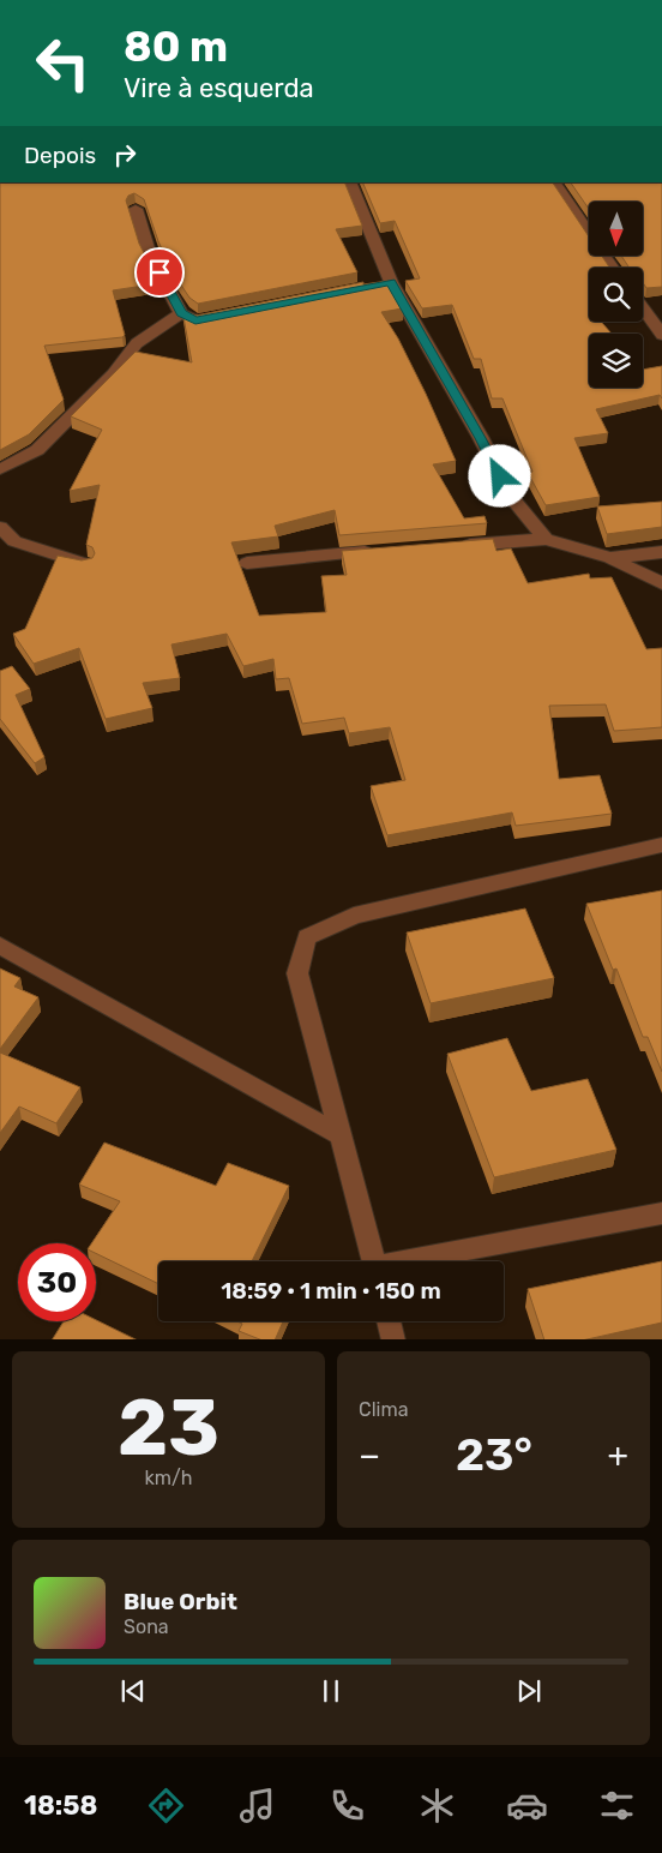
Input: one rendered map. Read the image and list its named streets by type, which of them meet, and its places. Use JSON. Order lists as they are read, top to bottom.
{
  "north": "bottom",
  "page": {
    "turn": ["80 m", "Vire à esquerda"],
    "then": "Depois",
    "limit": "30",
    "trip": "18:59 · 1 min · 150 m",
    "tile": [
      ["23", "km/h"],
      "Clima"
    ],
    "heat": ["−", "23°", "+"],
    "song": ["Blue Orbit", "Sona"],
    "tabs": "18:58"
  }
}
